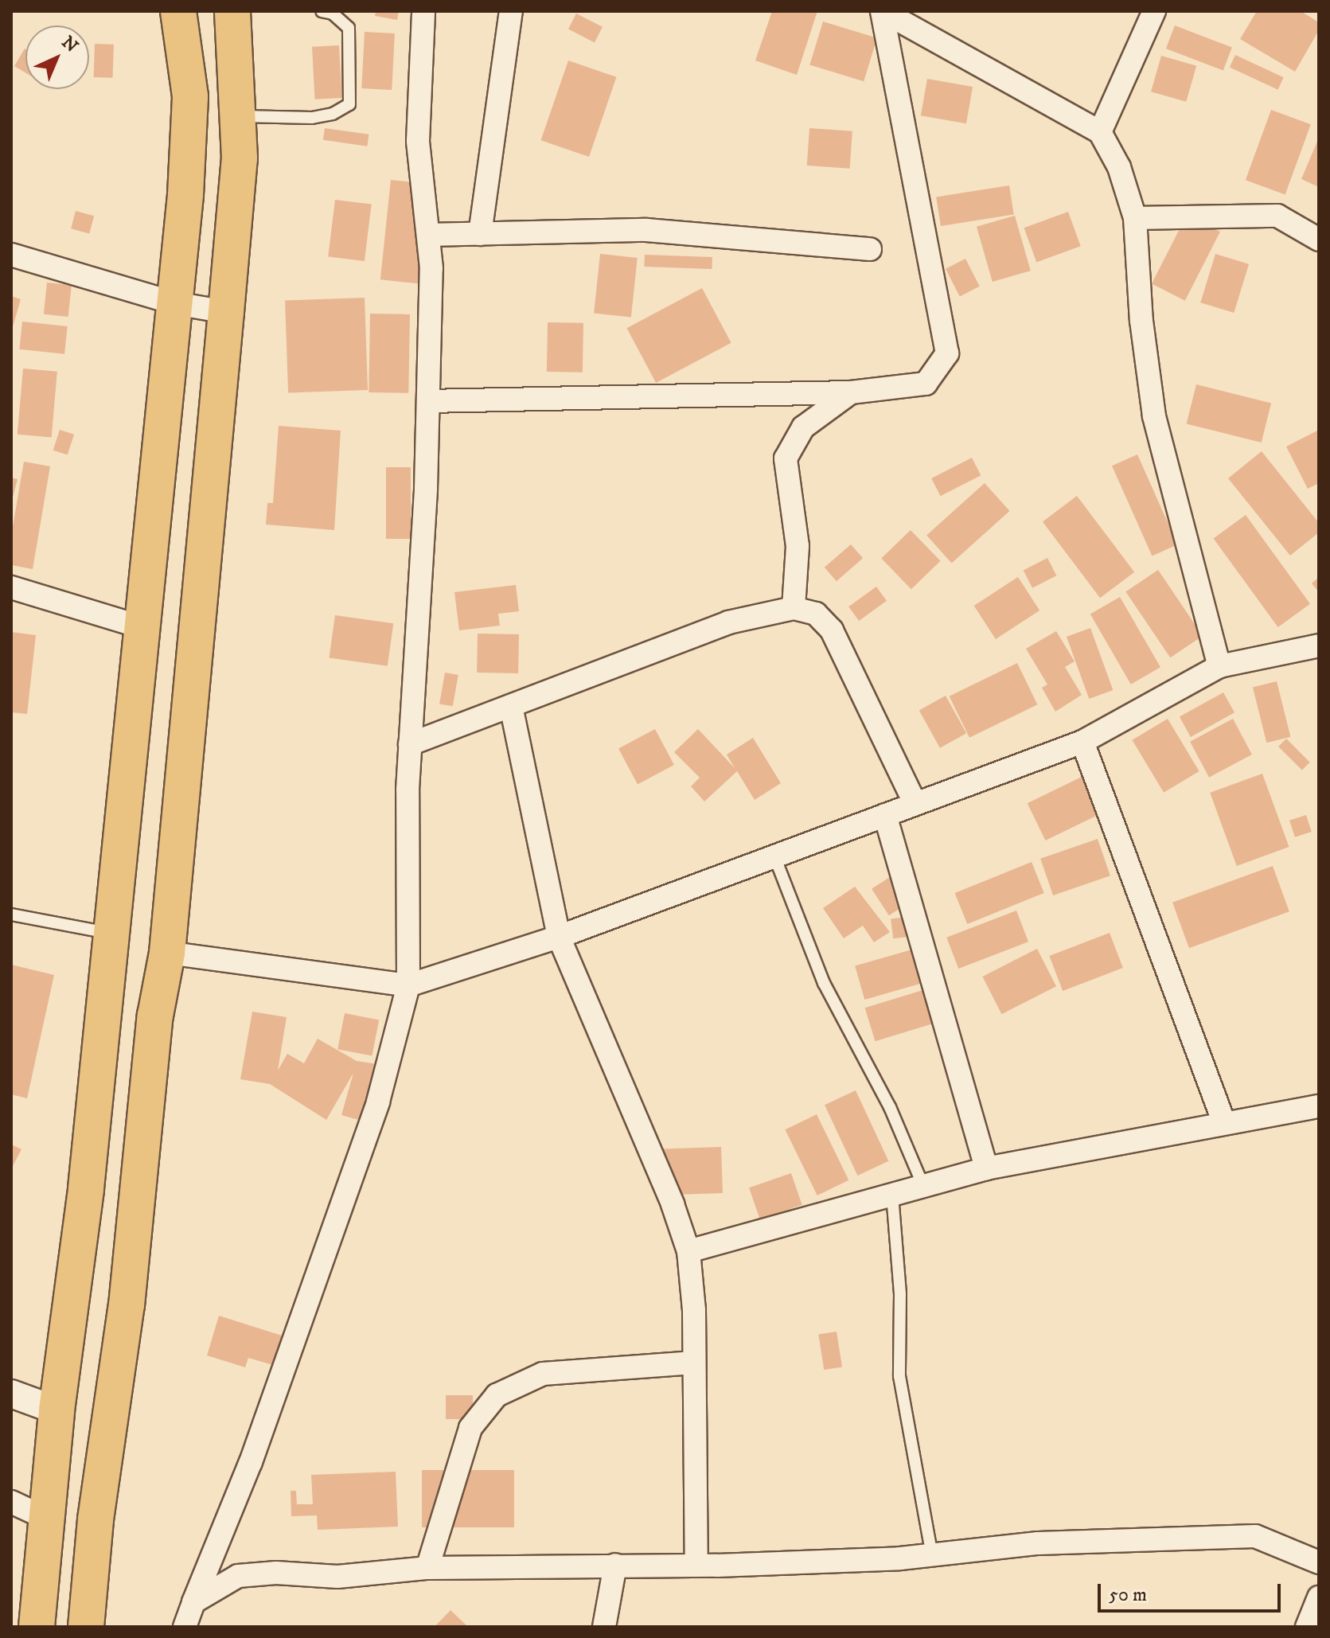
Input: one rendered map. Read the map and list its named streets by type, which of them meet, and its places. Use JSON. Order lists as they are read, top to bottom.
{
  "scale_bar": "50 m",
  "north": "top right"
}
